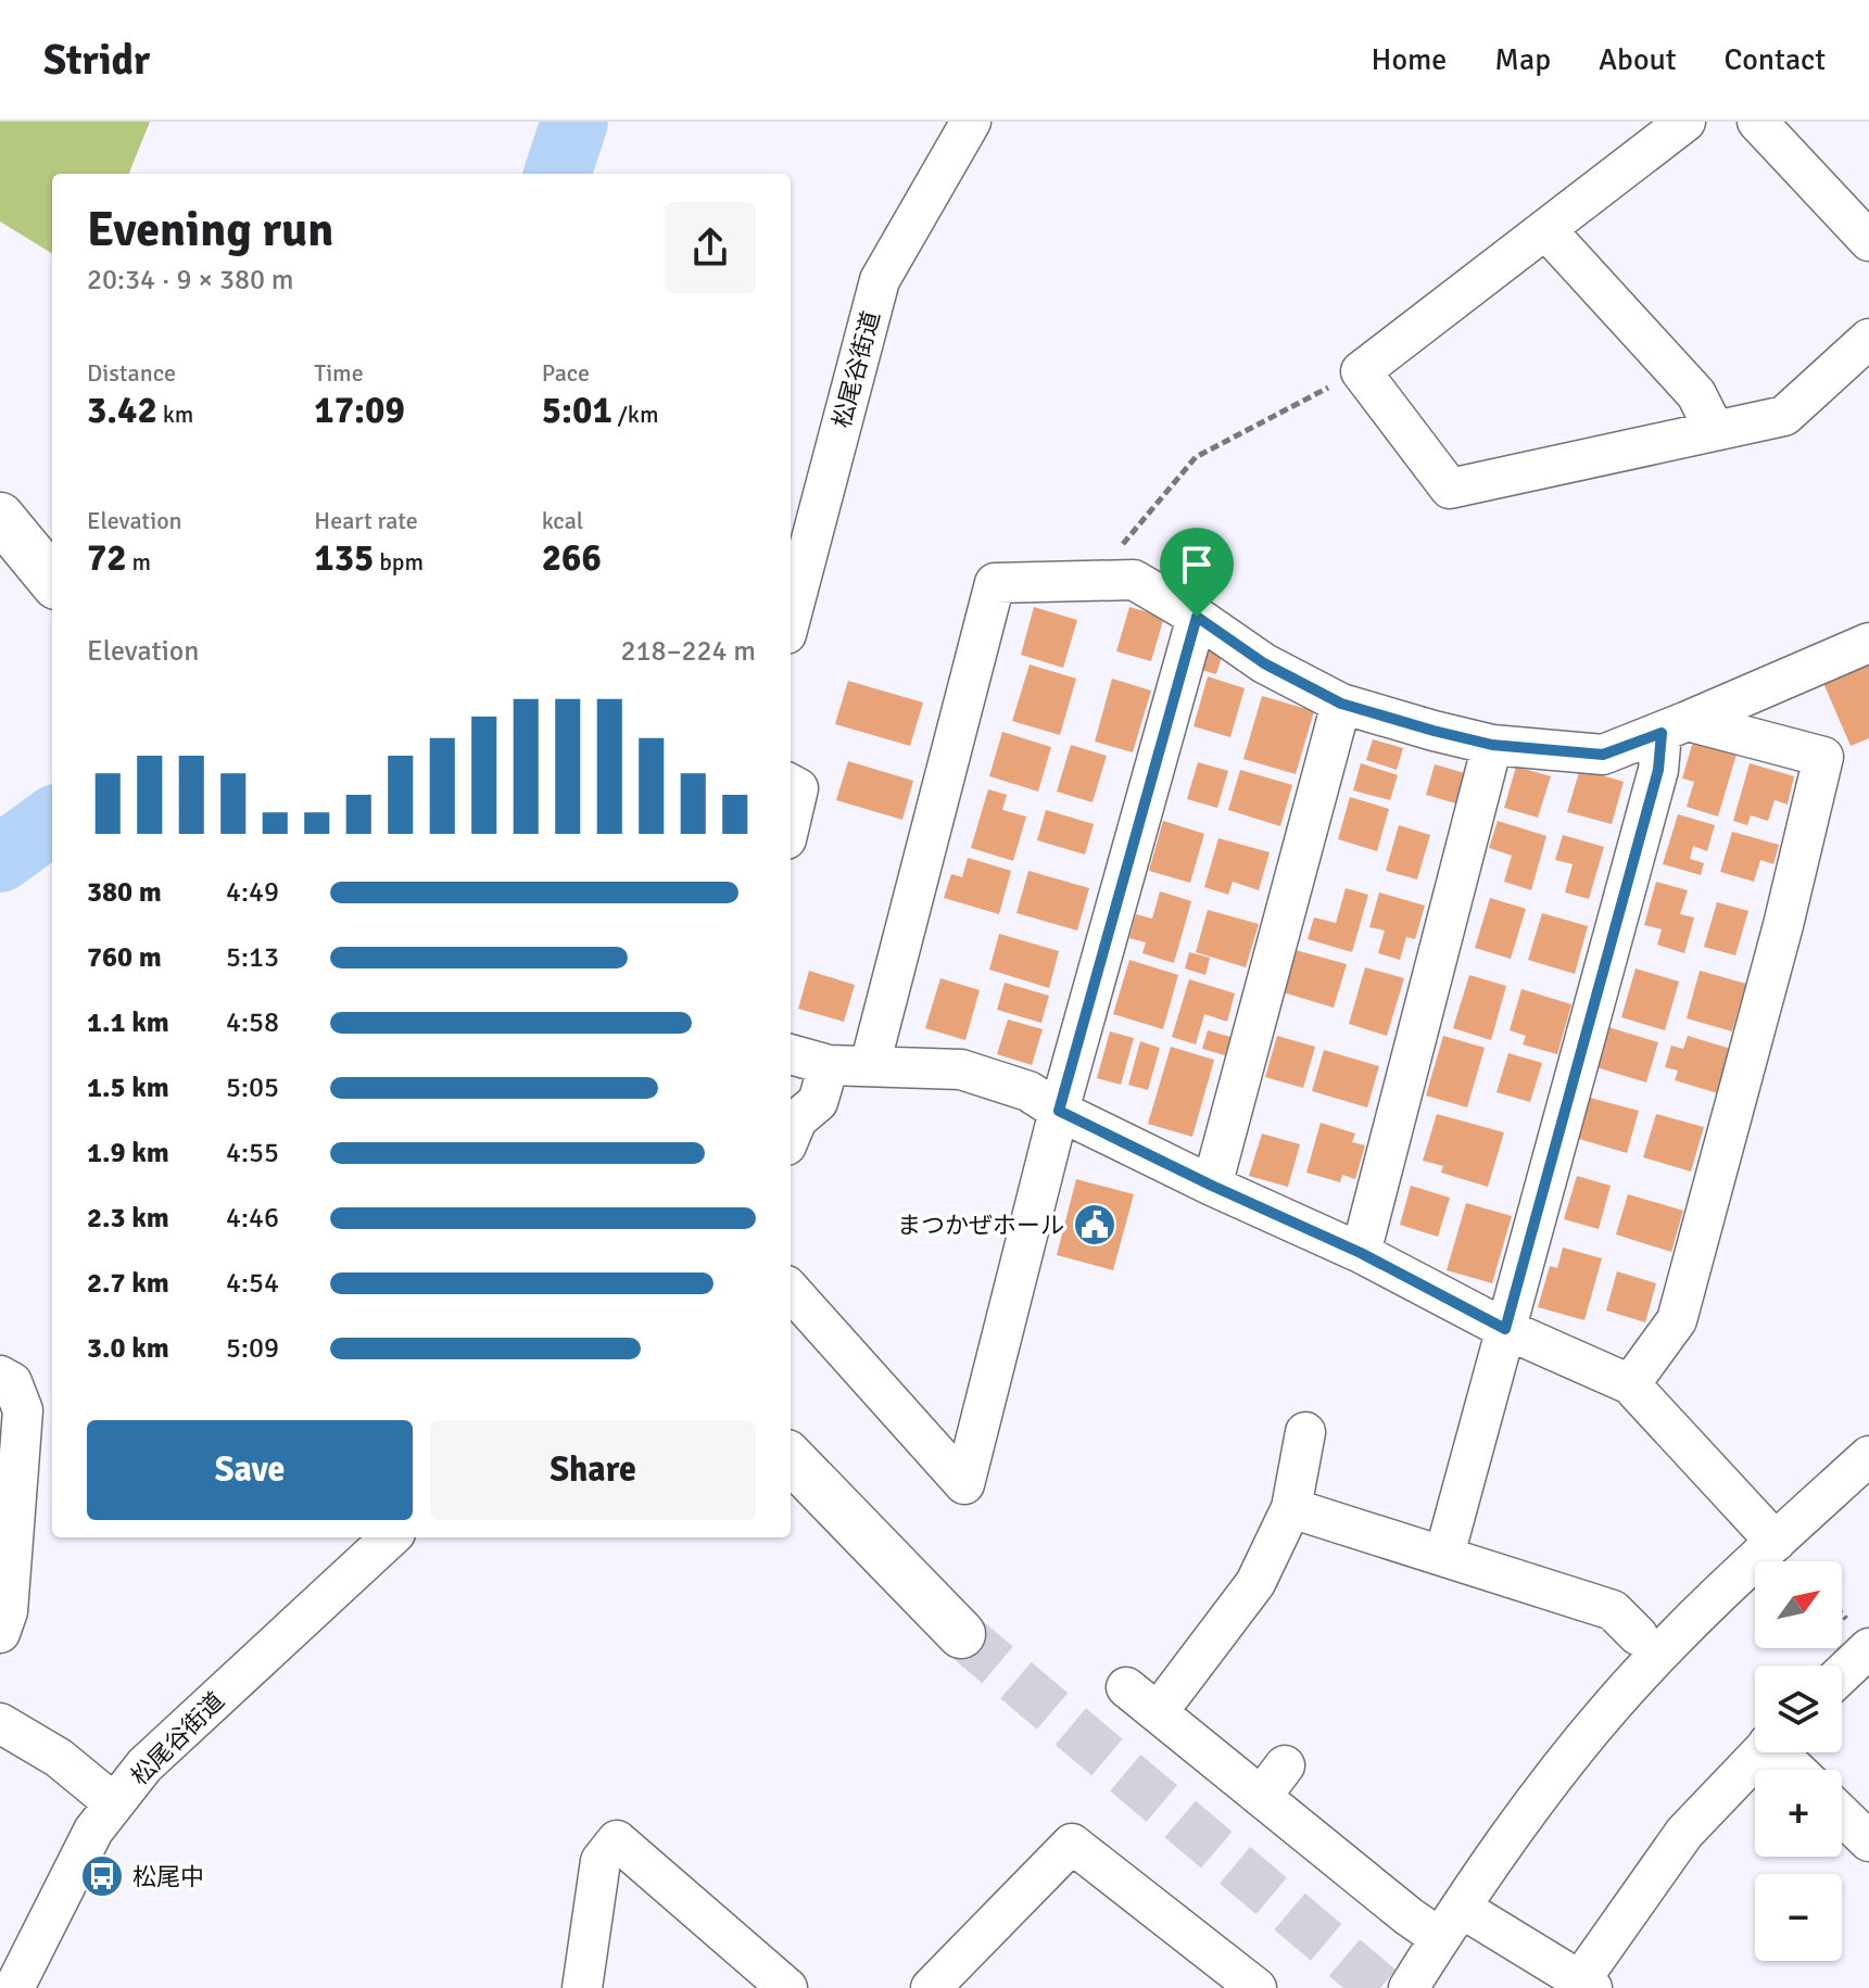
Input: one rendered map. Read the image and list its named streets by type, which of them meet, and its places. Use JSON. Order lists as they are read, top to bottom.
{
  "streets": {
    "street": ["松尾谷街道"]
  },
  "places": {
    "public building": ["まつかぜホール"],
    "bus stop": ["松尾中"]
  },
  "north": "top right",
  "page": {
    "header": "Stridr",
    "nav": [
      "Home",
      "Map",
      "About",
      "Contact"
    ],
    "heading": ["Evening run", "20:34 · 9 × 380 m"],
    "stats": [
      ["Distance", "3.42 km"],
      ["Time", "17:09"],
      ["Pace", "5:01 /km"],
      ["Elevation", "72 m"],
      ["Heart rate", "135 bpm"],
      ["kcal", "266"]
    ],
    "chart": ["Elevation", "218–224 m"],
    "list": [
      {
        "name": "380 m",
        "note": "4:49"
      },
      {
        "name": "760 m",
        "note": "5:13"
      },
      {
        "name": "1.1 km",
        "note": "4:58"
      },
      {
        "name": "1.5 km",
        "note": "5:05"
      },
      {
        "name": "1.9 km",
        "note": "4:55"
      },
      {
        "name": "2.3 km",
        "note": "4:46"
      },
      {
        "name": "2.7 km",
        "note": "4:54"
      },
      {
        "name": "3.0 km",
        "note": "5:09"
      }
    ],
    "buttons": ["Save", "Share"],
    "map_buttons": ["+", "−"]
  }
}
